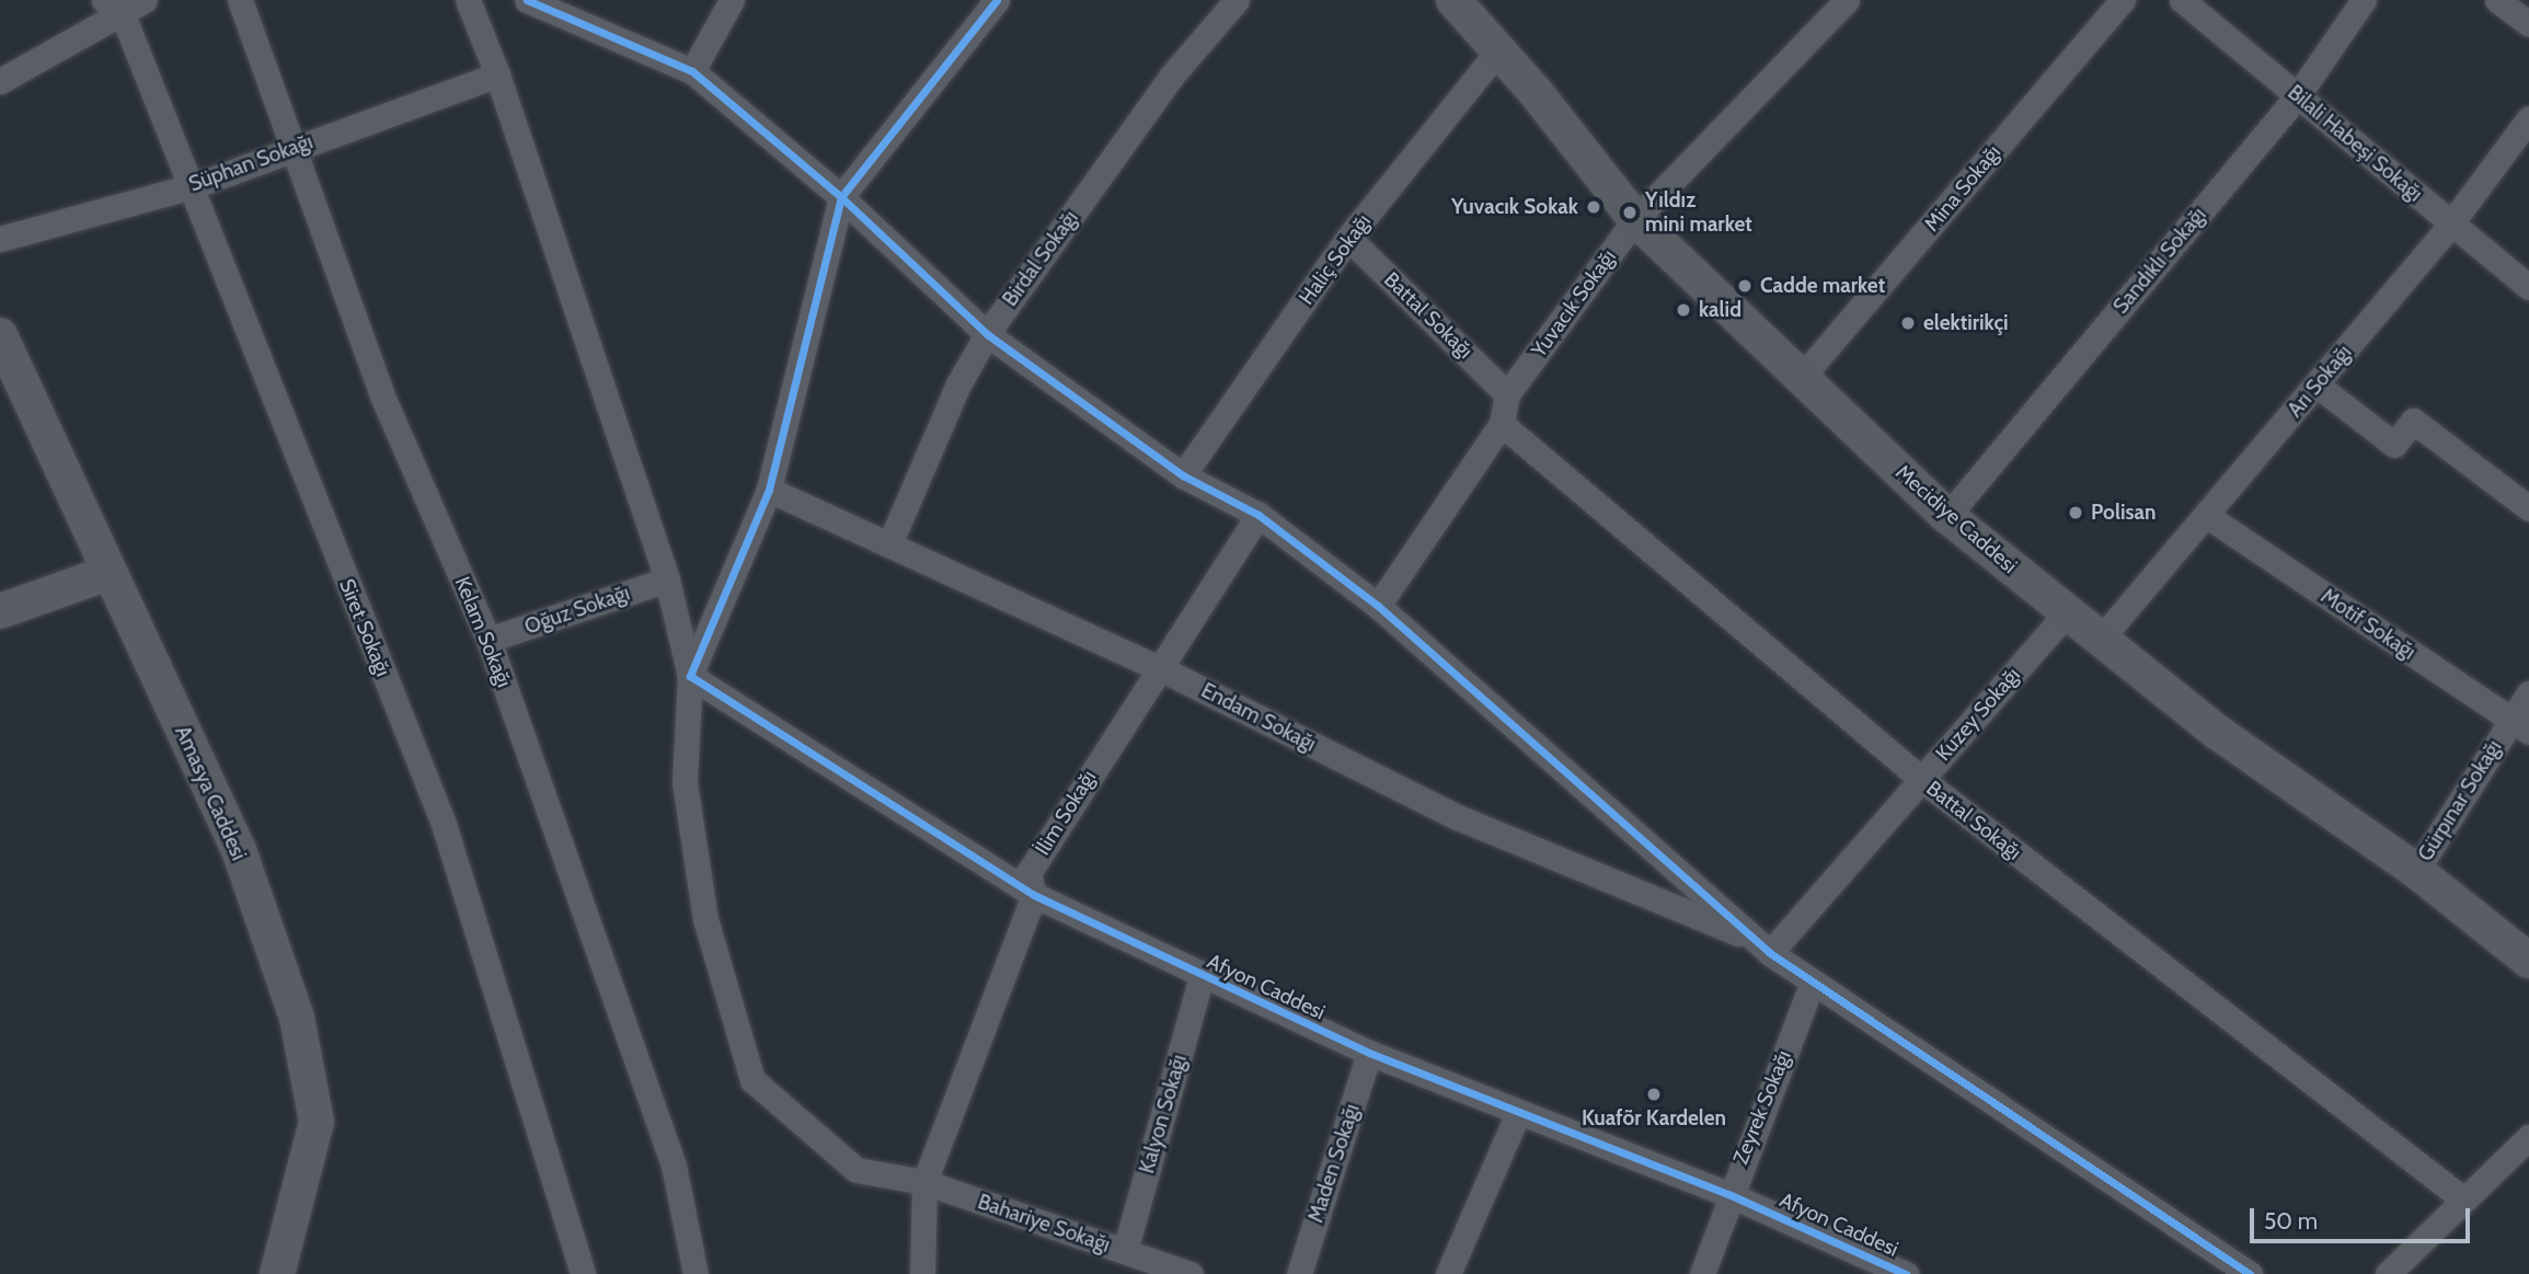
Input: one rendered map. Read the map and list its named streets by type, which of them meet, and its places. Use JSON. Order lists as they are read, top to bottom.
{
  "streets": {
    "street": [
      "Bilali Habeşi Sokağı",
      "Süphan Sokağı",
      "Mina Sokağı",
      "Birdal Sokağı",
      "Haliç Sokağı",
      "Sandıklı Sokağı",
      "Yuvacık Sokağı",
      "Battal Sokağı",
      "Arı Sokağı",
      "Mecidiye Caddesi",
      "Oğuz Sokağı",
      "Motif Sokağı",
      "Siret Sokağı",
      "Kelam Sokağı",
      "Kuzey Sokağı",
      "Endam Sokağı",
      "Amasya Caddesi",
      "Gürpınar Sokağı",
      "İlim Sokağı",
      "Afyon Caddesi",
      "Zeyrek Sokağı",
      "Kalyon Sokağı",
      "Maden Sokağı",
      "Bahariye Sokağı"
    ]
  },
  "crossings": [
    ["Bilali Habeşi Sokağı", "Sandıklı Sokağı"],
    ["Bilali Habeşi Sokağı", "Arı Sokağı"],
    ["Süphan Sokağı", "Siret Sokağı"],
    ["Süphan Sokağı", "Kelam Sokağı"],
    ["Mina Sokağı", "Mecidiye Caddesi"],
    ["Birdal Sokağı", "Endam Sokağı"],
    ["Haliç Sokağı", "Battal Sokağı"],
    ["Haliç Sokağı", "Mecidiye Caddesi"],
    ["Sandıklı Sokağı", "Mecidiye Caddesi"],
    ["Yuvacık Sokağı", "Battal Sokağı"],
    ["Yuvacık Sokağı", "Mecidiye Caddesi"],
    ["Battal Sokağı", "Kuzey Sokağı"],
    ["Arı Sokağı", "Mecidiye Caddesi"],
    ["Arı Sokağı", "Motif Sokağı"],
    ["Mecidiye Caddesi", "Kuzey Sokağı"],
    ["Mecidiye Caddesi", "Gürpınar Sokağı"],
    ["Oğuz Sokağı", "Kelam Sokağı"],
    ["Motif Sokağı", "Gürpınar Sokağı"],
    ["Kuzey Sokağı", "Endam Sokağı"],
    ["Endam Sokağı", "İlim Sokağı"],
    ["İlim Sokağı", "Afyon Caddesi"],
    ["İlim Sokağı", "Bahariye Sokağı"],
    ["Afyon Caddesi", "Zeyrek Sokağı"],
    ["Afyon Caddesi", "Kalyon Sokağı"],
    ["Afyon Caddesi", "Maden Sokağı"],
    ["Afyon Caddesi", "Bahariye Sokağı"],
    ["Kalyon Sokağı", "Bahariye Sokağı"]
  ],
  "places": [
    "Yuvacık Sokak",
    "Yıldız mini market",
    "Cadde market",
    "kalid",
    "elektirikçi",
    "Polisan",
    "Kuafõr Kardelen"
  ],
  "scale_bar": "50 m"
}
